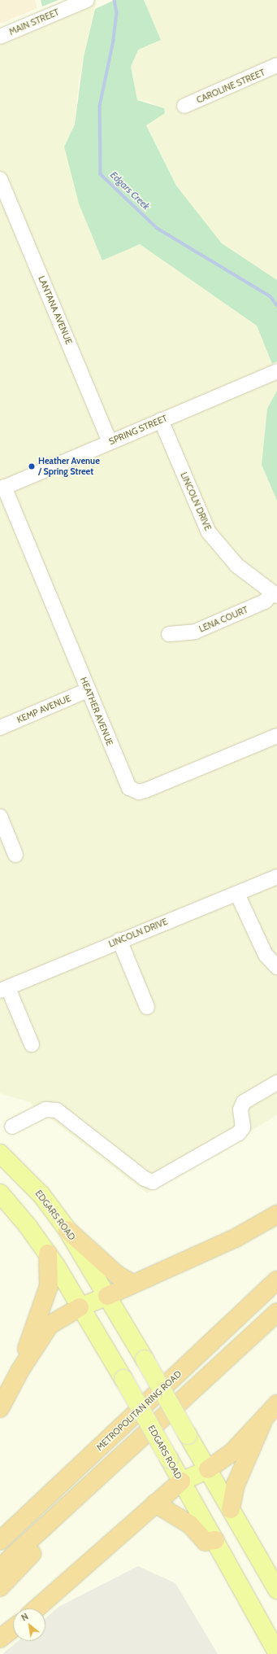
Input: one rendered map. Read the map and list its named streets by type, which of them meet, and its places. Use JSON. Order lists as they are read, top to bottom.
{
  "streets": {
    "highway": ["METROPOLITAN RING ROAD"],
    "main road": ["EDGARS ROAD"],
    "street": [
      "MAIN STREET",
      "CAROLINE STREET",
      "LANTANA AVENUE",
      "SPRING STREET",
      "LINCOLN DRIVE",
      "LENA COURT",
      "KEMP AVENUE",
      "HEATHER AVENUE"
    ]
  },
  "crossings": [
    ["LANTANA AVENUE", "SPRING STREET"],
    ["SPRING STREET", "LINCOLN DRIVE"],
    ["SPRING STREET", "HEATHER AVENUE"],
    ["LINCOLN DRIVE", "LENA COURT"],
    ["KEMP AVENUE", "HEATHER AVENUE"]
  ],
  "water": ["Edgars Creek"],
  "places": ["Heather Avenue / Spring Street"],
  "north": "top left"
}
